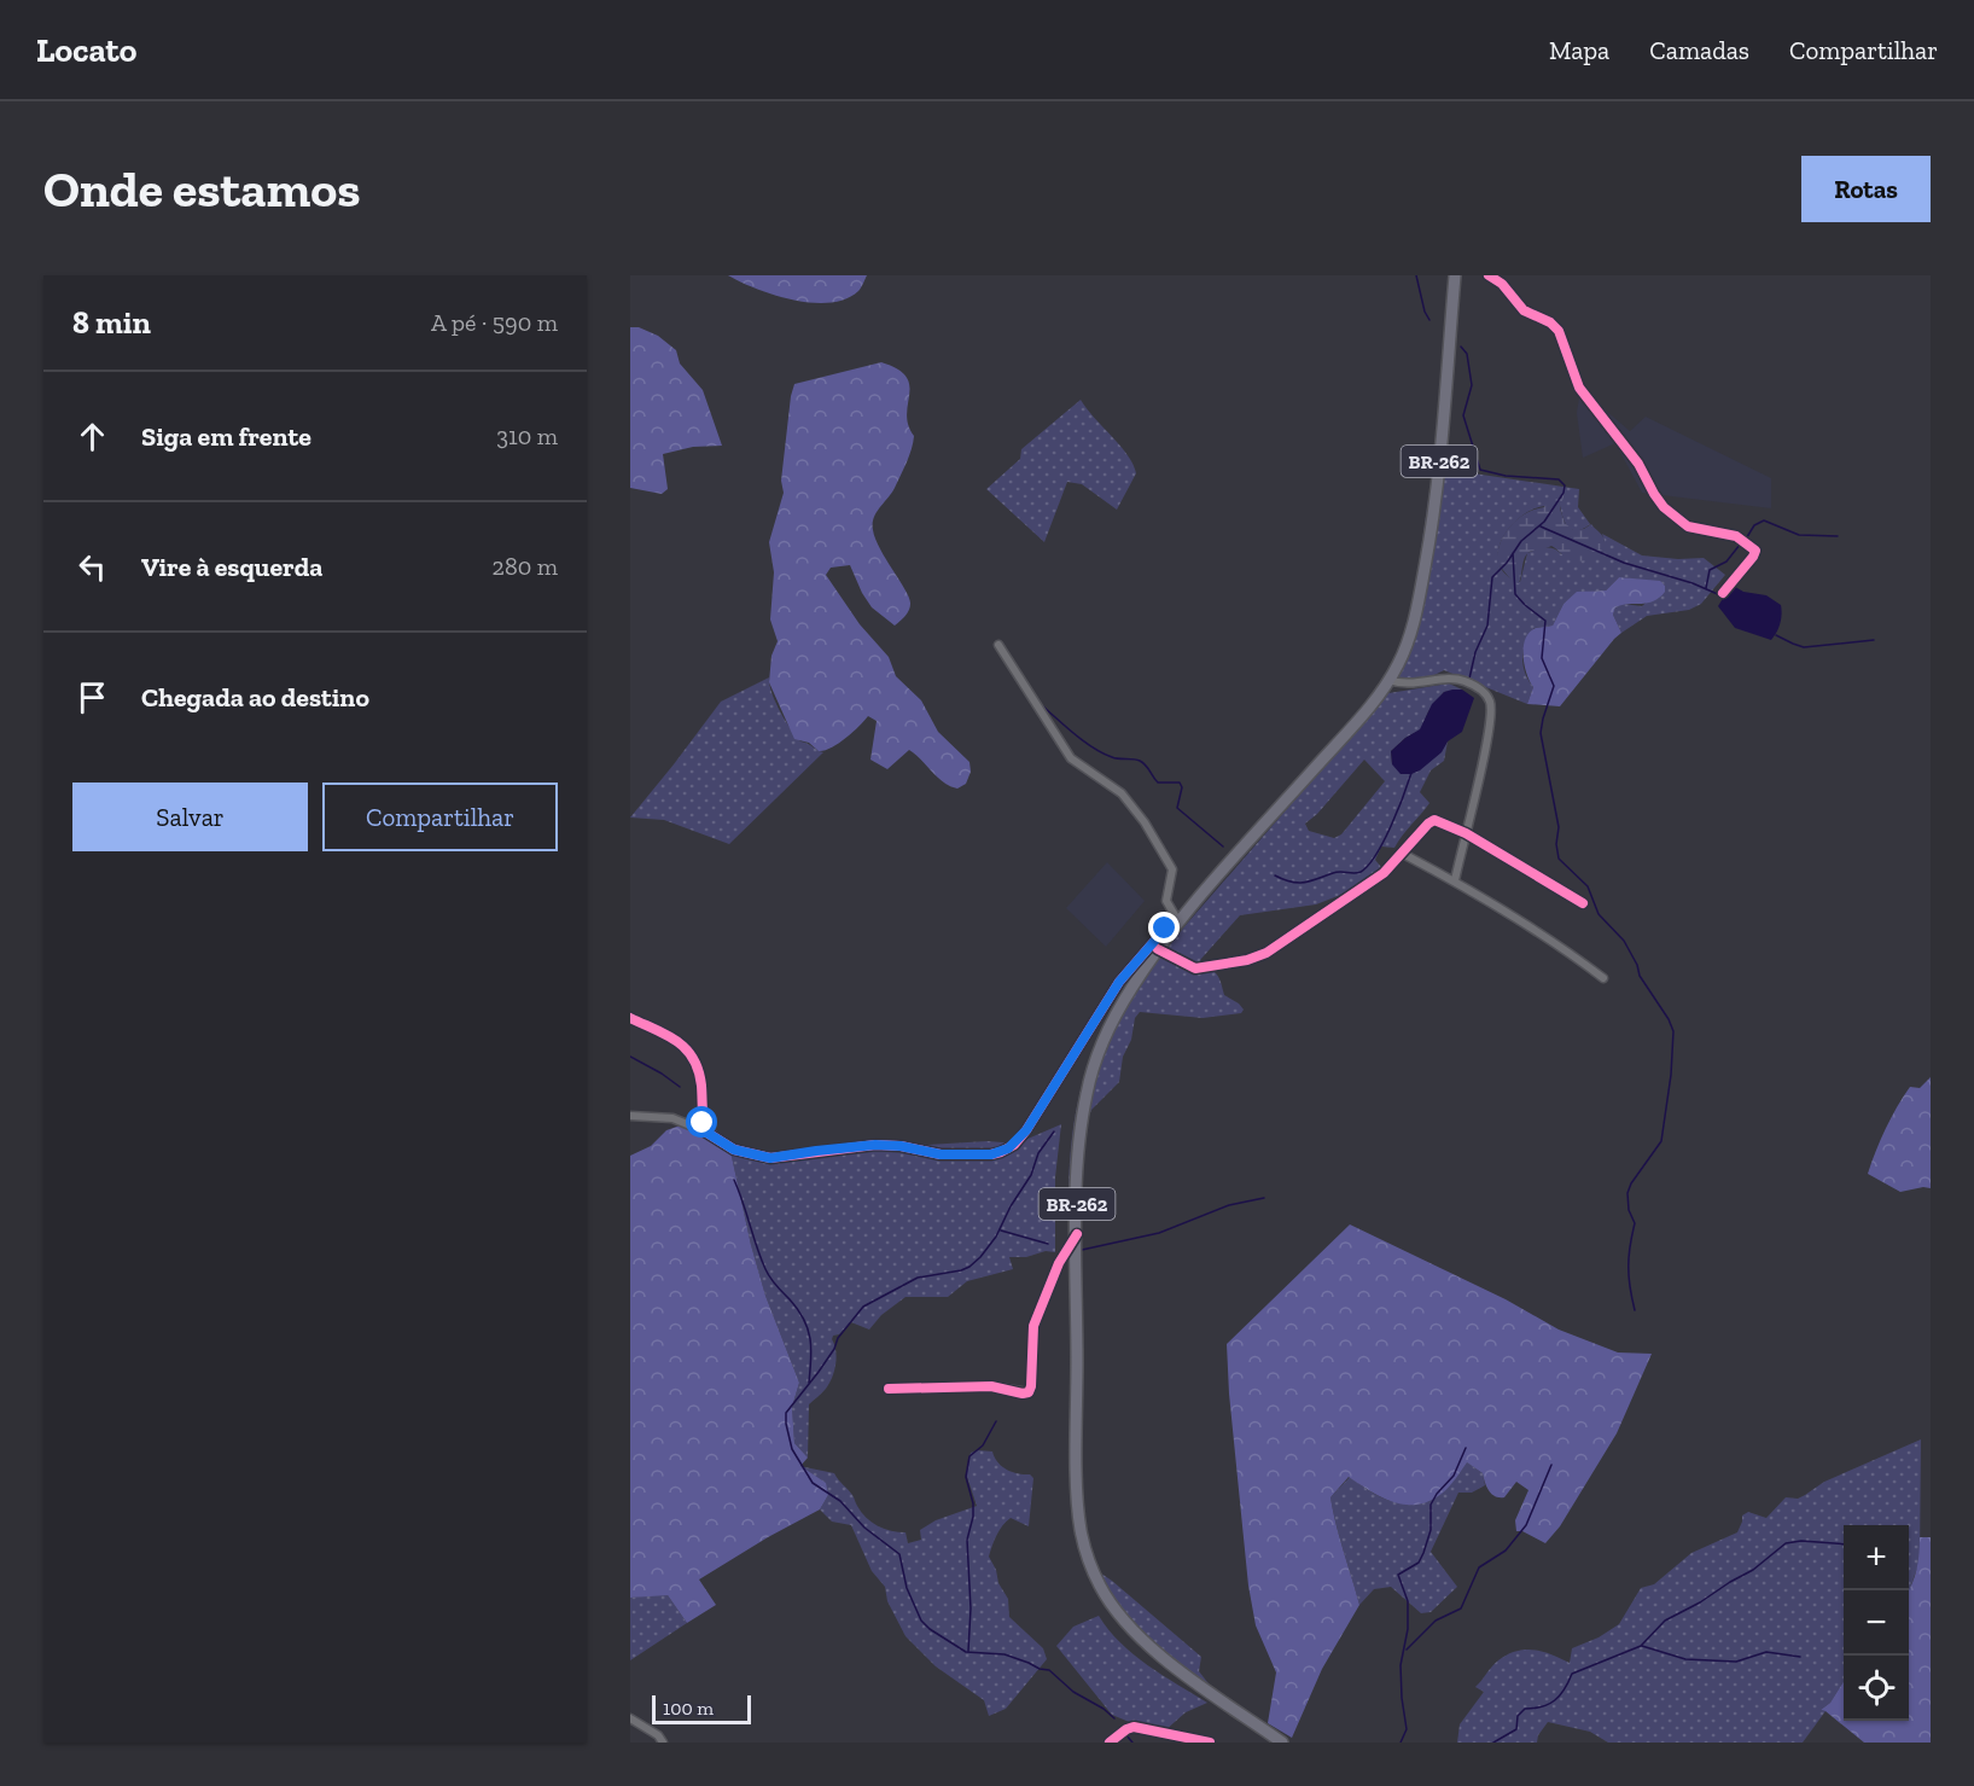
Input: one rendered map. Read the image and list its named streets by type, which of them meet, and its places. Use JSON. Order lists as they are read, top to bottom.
{
  "streets": {
    "highway": ["BR-262"]
  },
  "scale_bar": "100 m",
  "page": {
    "header": "Locato",
    "nav": ["Mapa", "Camadas", "Compartilhar"],
    "buttons": [
      "Rotas",
      ["Salvar", "Compartilhar"]
    ],
    "title": "Onde estamos",
    "heading": ["8 min", "A pé · 590 m"],
    "list": [
      ["Siga em frente", "310 m"],
      ["Vire à esquerda", "280 m"],
      "Chegada ao destino"
    ],
    "map_buttons": ["+", "−"],
    "scale": "100 m"
  }
}
